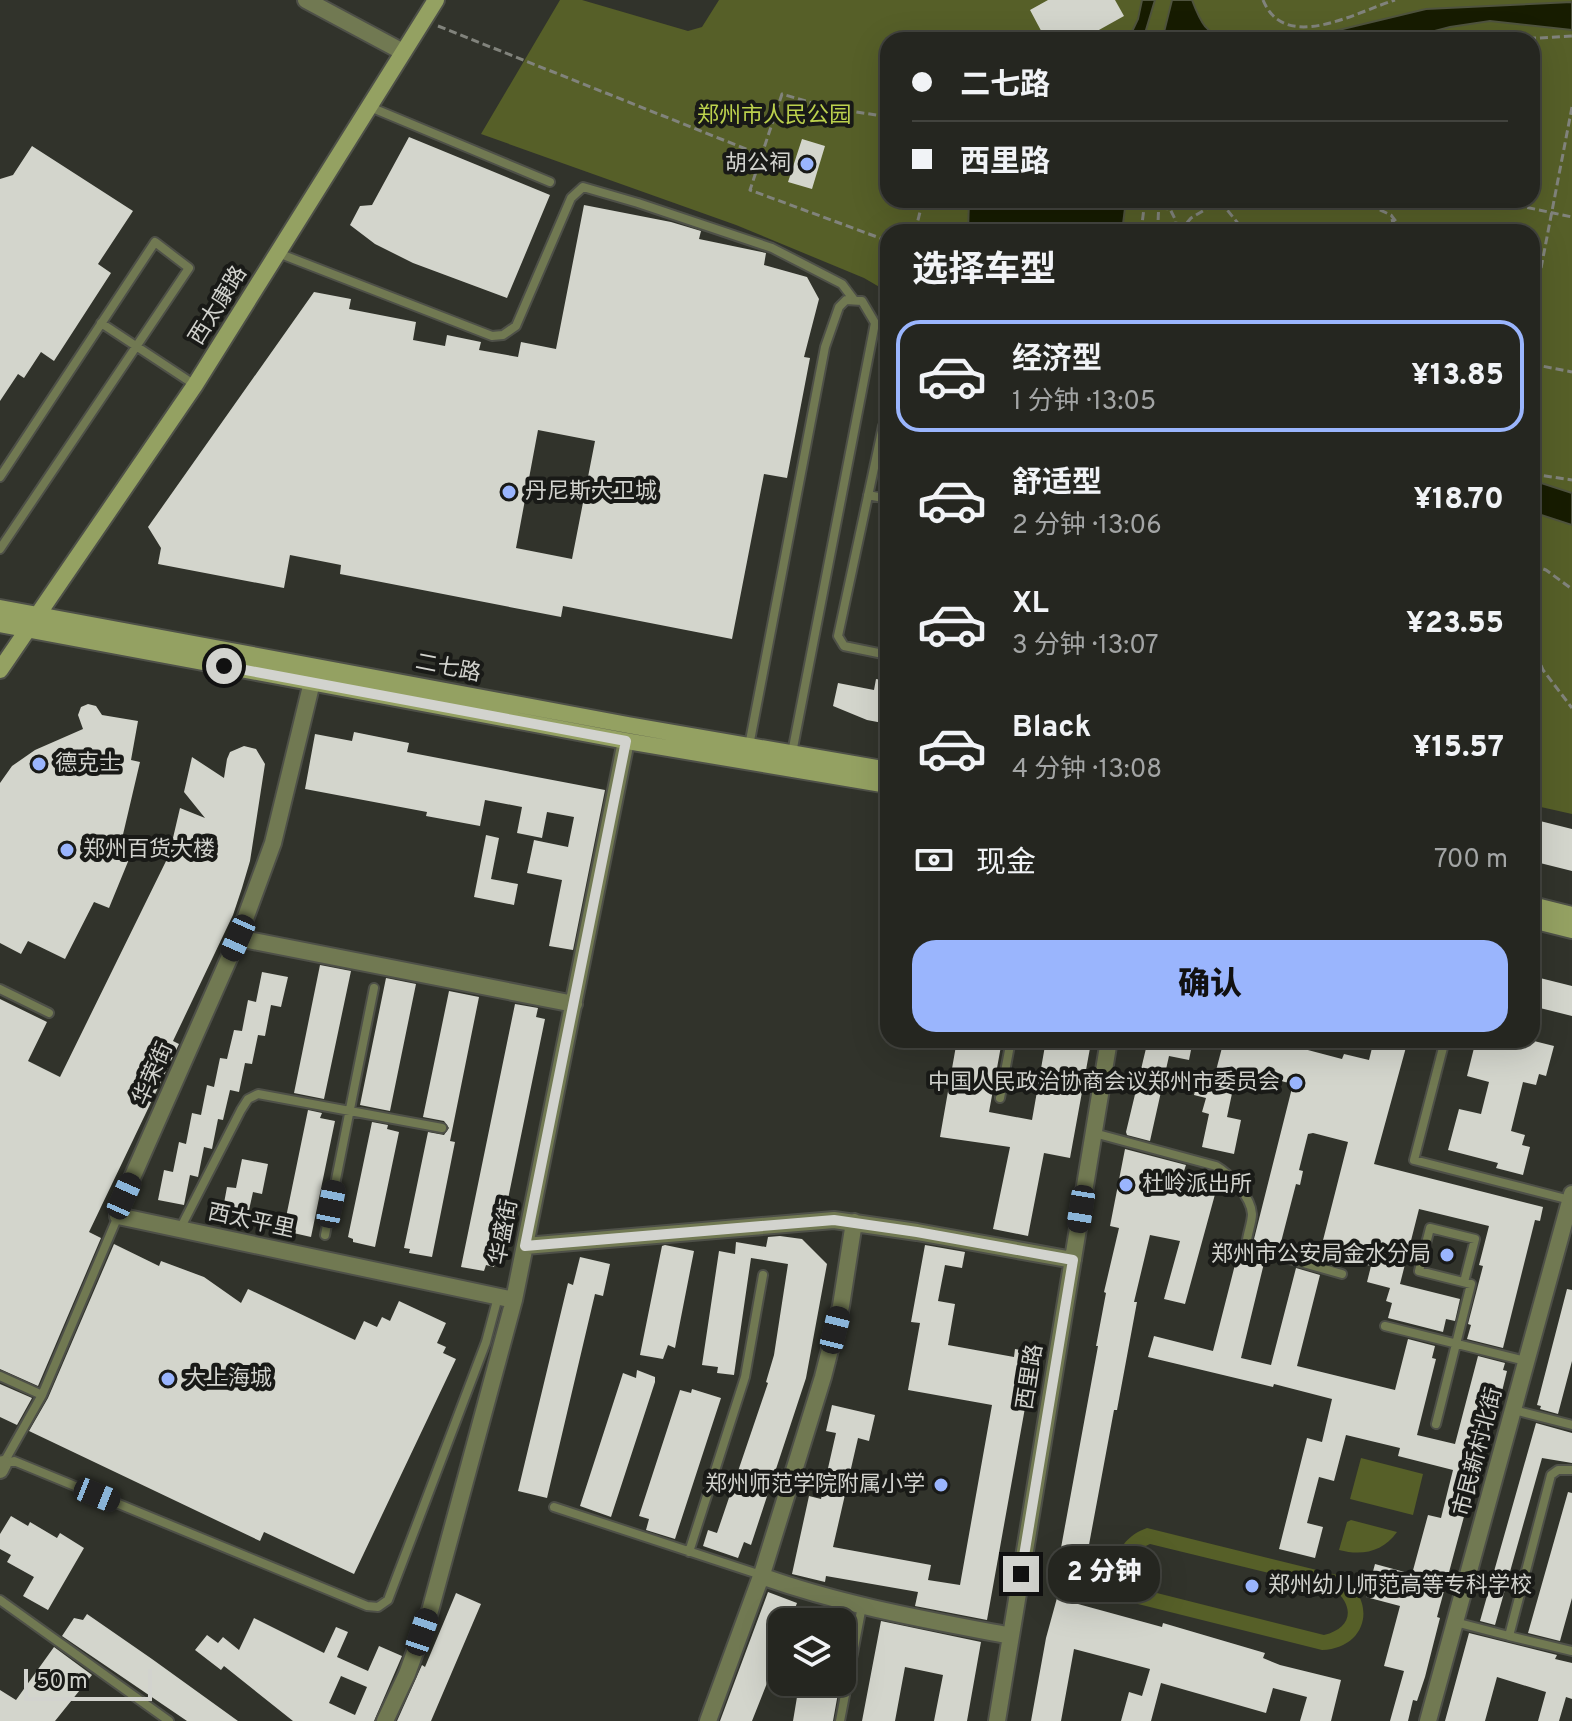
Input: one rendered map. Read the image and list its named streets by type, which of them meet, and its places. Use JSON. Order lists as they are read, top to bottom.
{
  "streets": {
    "main road": ["西太康路", "二七路"],
    "street": [
      "华荣街",
      "西太平里",
      "华盛街",
      "西里路",
      "市民新村北街"
    ]
  },
  "crossings": [
    ["西太康路", "二七路"],
    ["二七路", "华荣街"],
    ["二七路", "华盛街"],
    ["华荣街", "西太平里"],
    ["西太平里", "华盛街"]
  ],
  "parks": ["郑州市人民公园"],
  "places": [
    "胡公祠",
    "丹尼斯·大卫城",
    "德克士",
    "郑州百货大楼",
    "中国人民政治协商会议郑州市委员会",
    "杜岭派出所",
    "郑州市公安局金水分局",
    "大上海城",
    "郑州师范学院附属小学",
    "郑州幼儿师范高等专科学校"
  ],
  "scale_bar": "50 m",
  "page": {
    "banner": ["二七路", "西里路"],
    "heading": "选择车型",
    "list": [
      {
        "name": "经济型",
        "note": "1 分钟 · 13:05",
        "value": "¥13.85"
      },
      {
        "name": "舒适型",
        "note": "2 分钟 · 13:06",
        "value": "¥18.70"
      },
      {
        "name": "XL",
        "note": "3 分钟 · 13:07",
        "value": "¥23.55"
      },
      {
        "name": "Black",
        "note": "4 分钟 · 13:08",
        "value": "¥15.57"
      }
    ],
    "pay": ["现金", "700 m"],
    "buttons": "确认",
    "bubble": "2 分钟",
    "scale": "50 m"
  }
}
